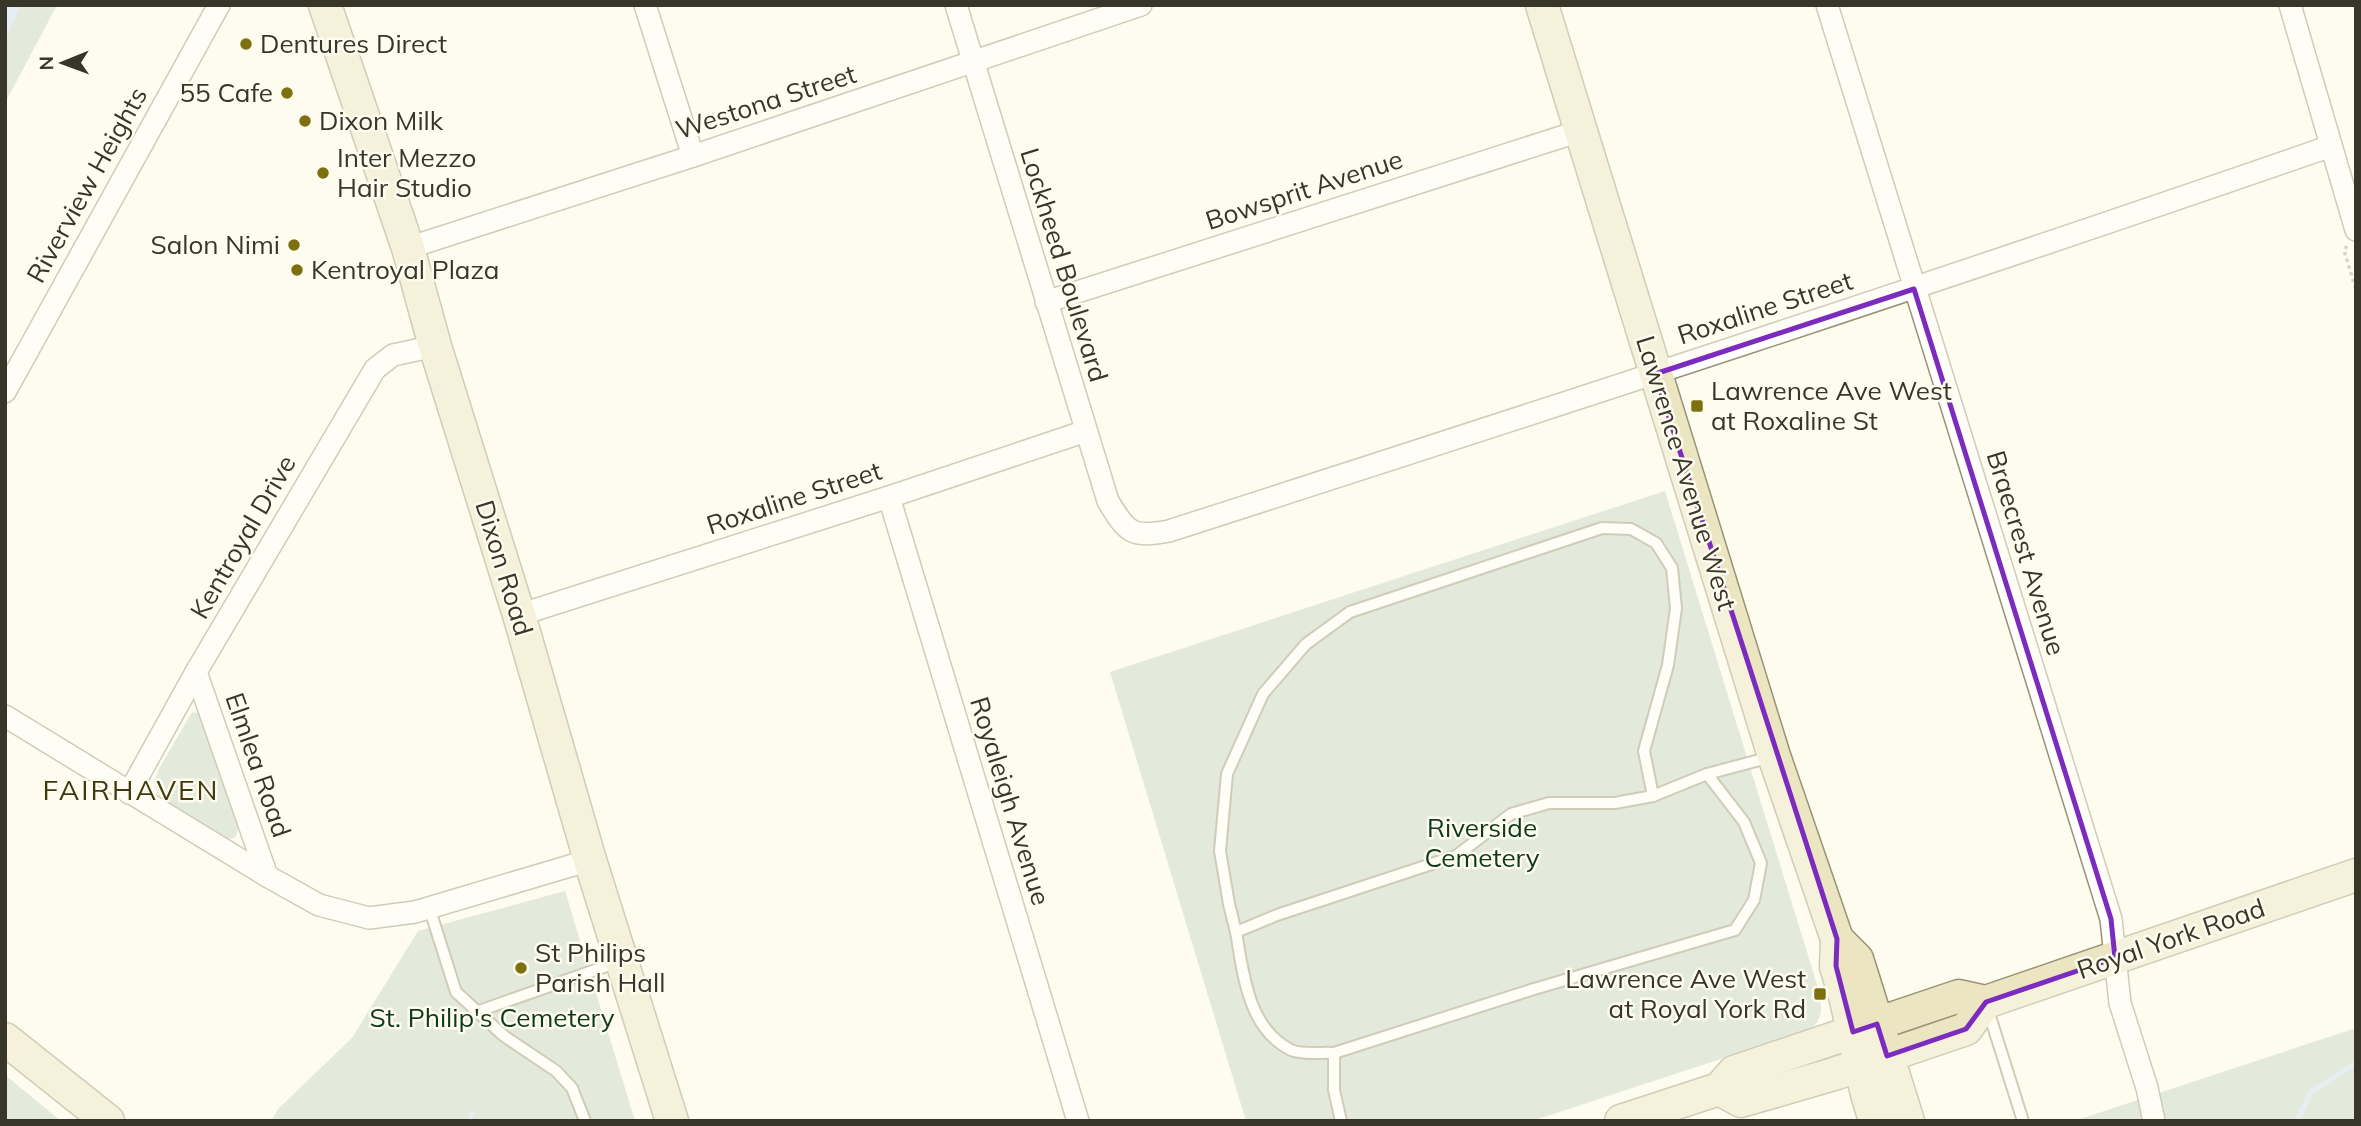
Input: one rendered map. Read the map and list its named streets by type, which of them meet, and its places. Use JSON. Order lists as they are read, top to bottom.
{
  "streets": {
    "main road": ["Lawrence Avenue West", "Dixon Road", "Royal York Road"],
    "street": [
      "Westona Street",
      "Riverview Heights",
      "Bowsprit Avenue",
      "Lockheed Boulevard",
      "Roxaline Street",
      "Kentroyal Drive",
      "Braecrest Avenue",
      "Elmlea Road",
      "Royaleigh Avenue"
    ]
  },
  "crossings": [
    ["Westona Street", "Lockheed Boulevard"],
    ["Westona Street", "Dixon Road"],
    ["Bowsprit Avenue", "Lockheed Boulevard"],
    ["Bowsprit Avenue", "Lawrence Avenue West"],
    ["Lockheed Boulevard", "Roxaline Street"],
    ["Roxaline Street", "Lawrence Avenue West"],
    ["Roxaline Street", "Braecrest Avenue"],
    ["Roxaline Street", "Dixon Road"],
    ["Roxaline Street", "Royaleigh Avenue"],
    ["Lawrence Avenue West", "Royal York Road"],
    ["Kentroyal Drive", "Dixon Road"],
    ["Kentroyal Drive", "Elmlea Road"],
    ["Braecrest Avenue", "Royal York Road"]
  ],
  "districts": ["FAIRHAVEN"],
  "parks": ["Riverside Cemetery", "St. Philip's Cemetery"],
  "places": {
    "other": [
      "Dentures Direct",
      "55 Cafe",
      "Dixon Milk",
      "Inter Mezzo Hair Studio",
      "Salon Nimi",
      "Kentroyal Plaza",
      "St Philips Parish Hall"
    ],
    "transit": ["Lawrence Ave West at Roxaline St", "Lawrence Ave West at Royal York Rd"]
  },
  "north": "left"
}
